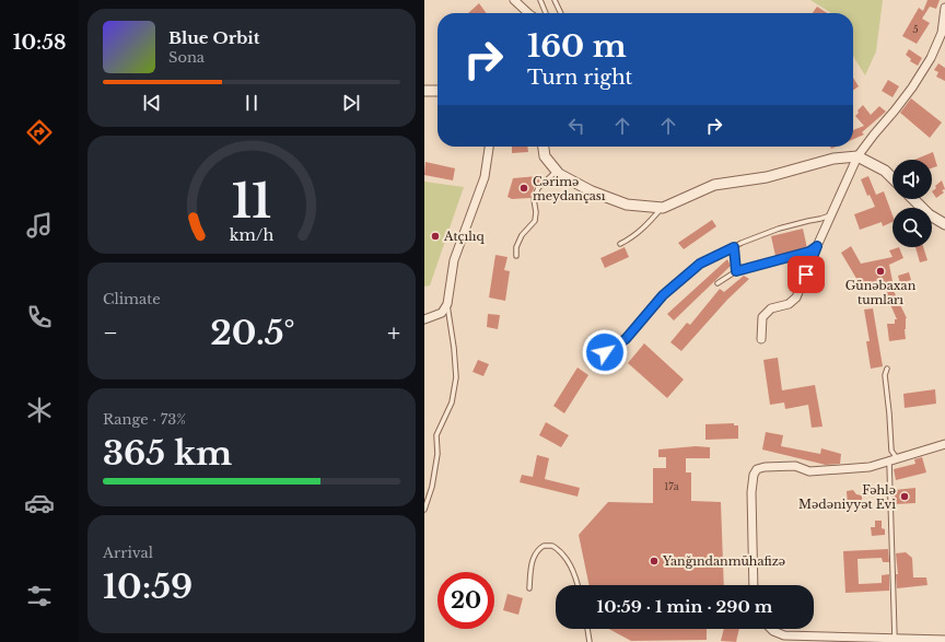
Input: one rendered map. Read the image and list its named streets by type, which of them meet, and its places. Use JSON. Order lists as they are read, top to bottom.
{
  "places": [
    "Cərimə meydançası",
    "Atçılıq",
    "Günəbaxan tumları",
    "Fəhlə Mədəniyyət Evi",
    "Yanğındanmühafizə"
  ],
  "house_numbers": ["5", "17a"],
  "page": {
    "tabs": "10:58",
    "turn": ["160 m", "Turn right"],
    "song": ["Blue Orbit", "Sona"],
    "tile": [
      "Climate",
      ["Range · 73%", "365 km"],
      ["Arrival", "10:59"]
    ],
    "heat": ["−", "20.5°", "+"],
    "limit": "20",
    "trip": "10:59 · 1 min · 290 m",
    "gauge": ["11", "km/h"]
  }
}
